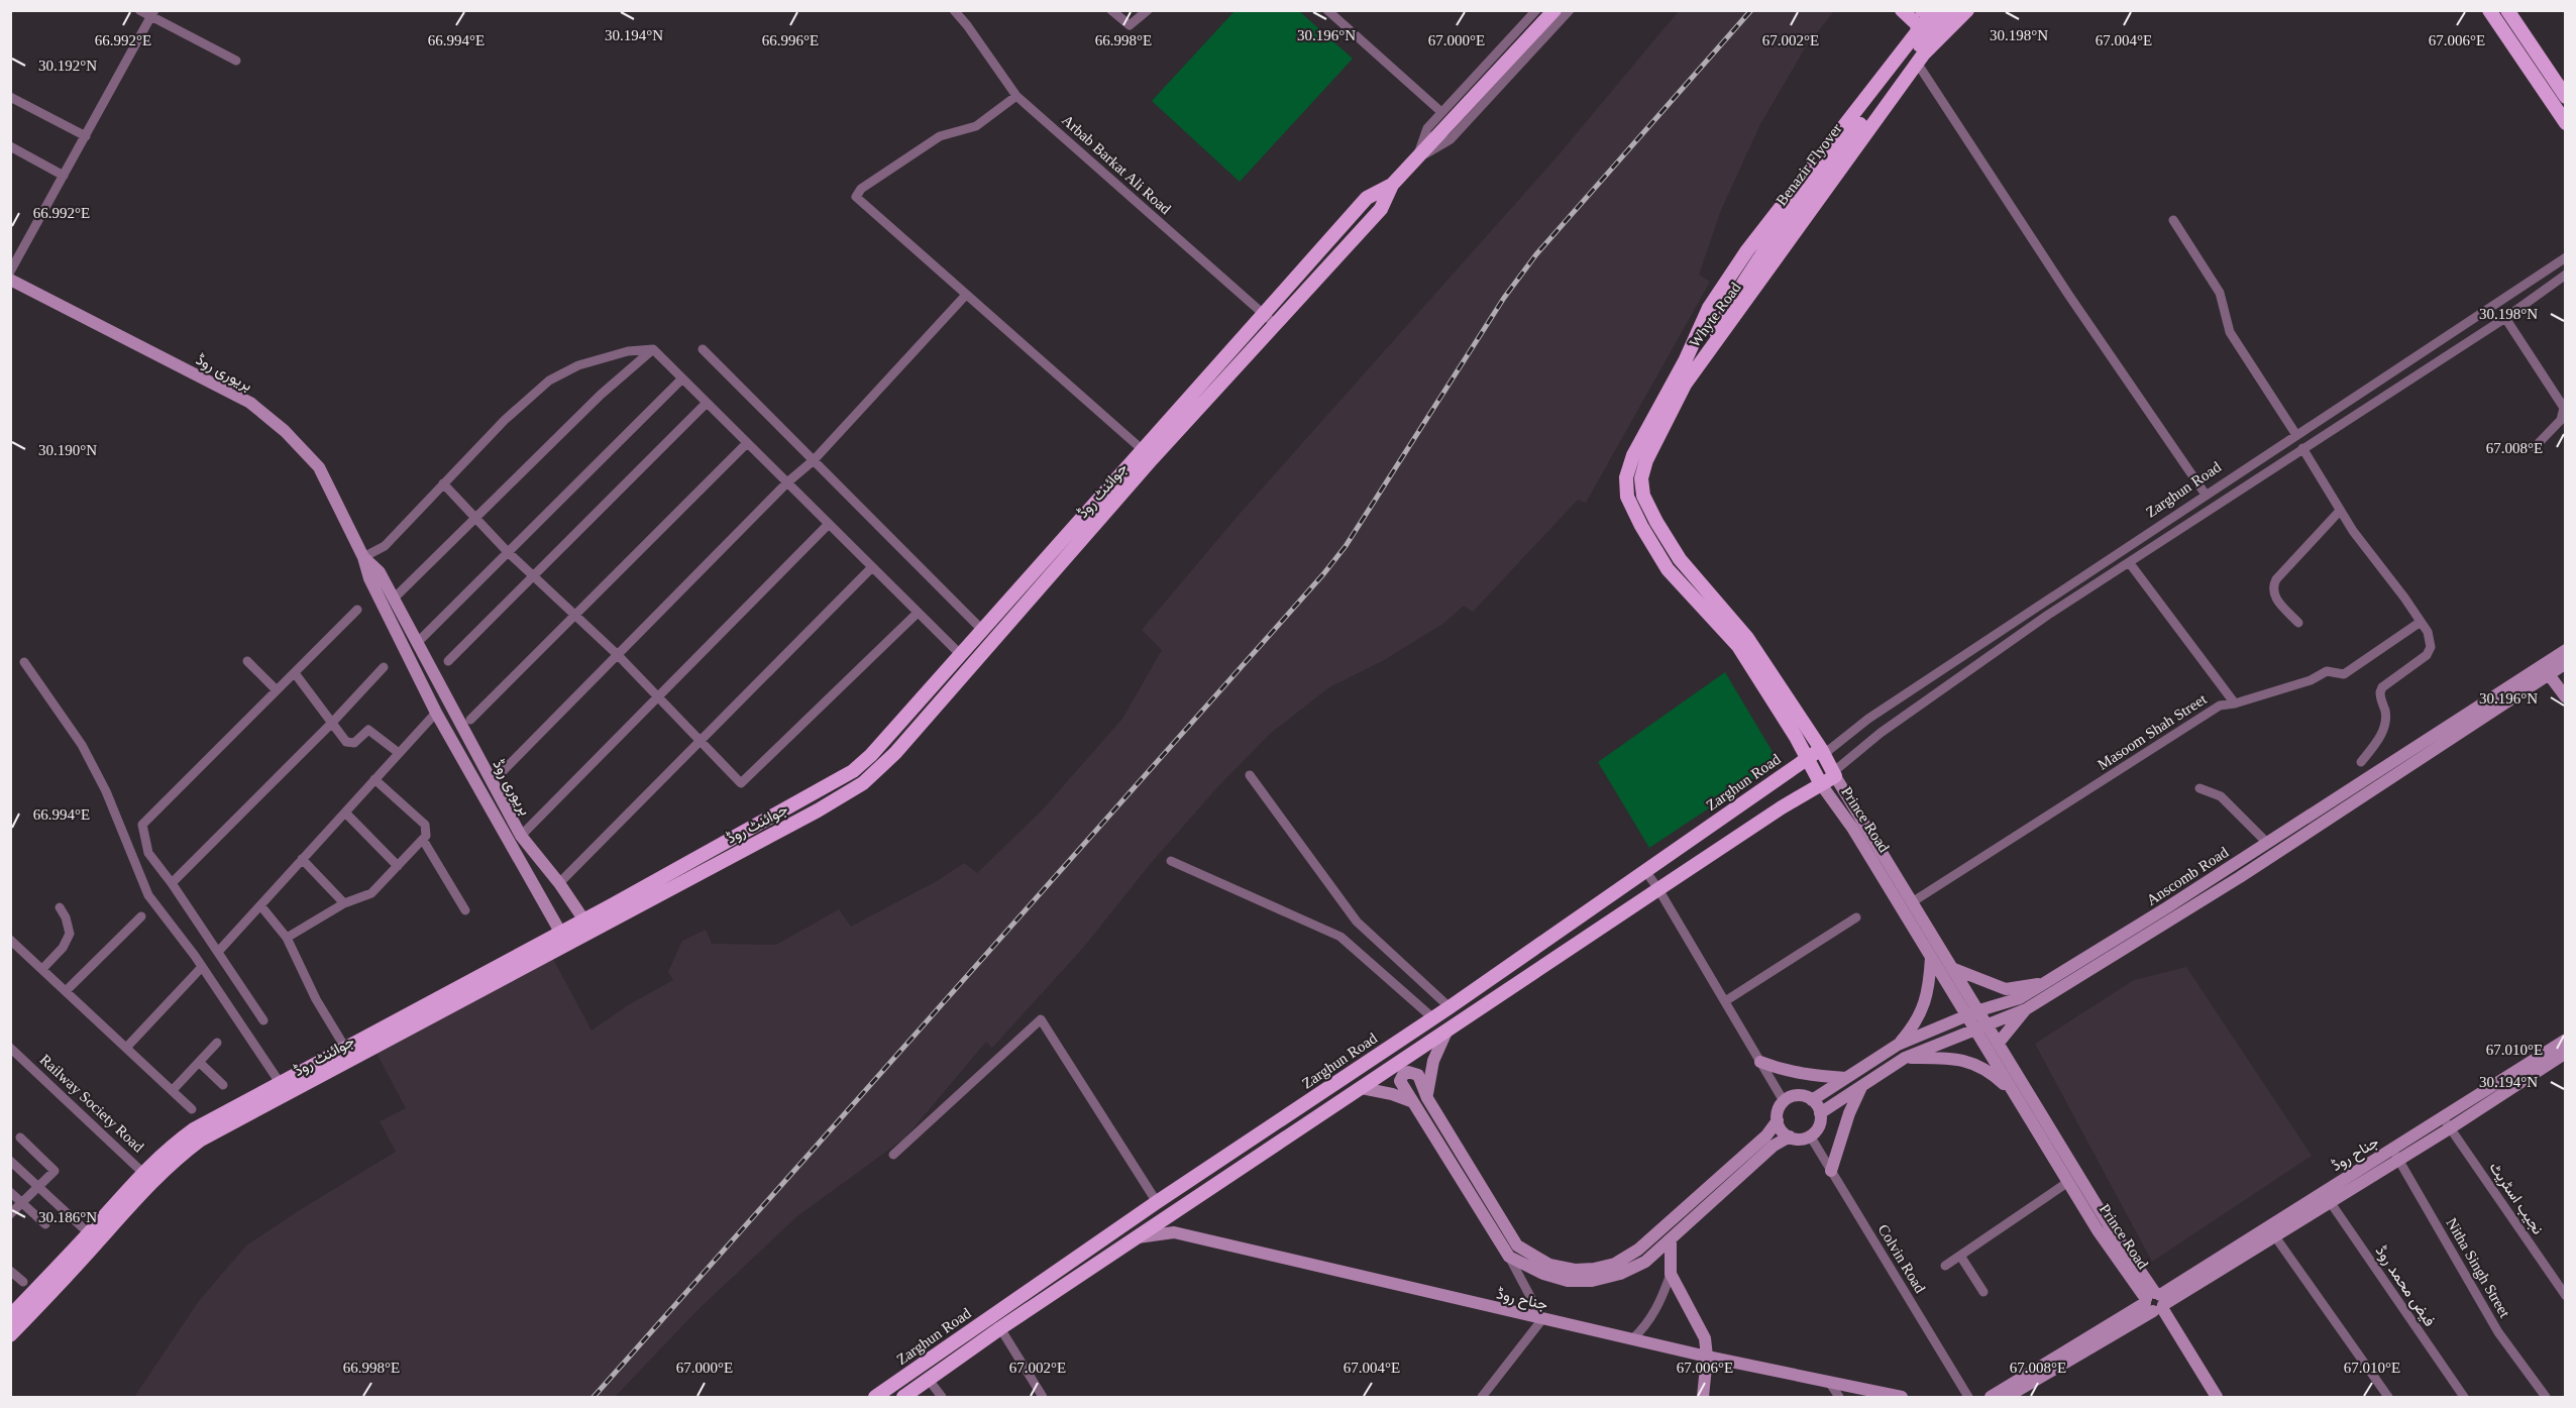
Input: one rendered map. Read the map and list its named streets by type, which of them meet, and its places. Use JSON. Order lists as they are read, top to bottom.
{
  "streets": {
    "main road": [
      "Benazir Flyover",
      "Whyte Road",
      "بریوری روڈ",
      "Zarghun Road",
      "جوائنٹ روڈ",
      "Prince Road",
      "Anscomb Road",
      "جناح روڈ"
    ],
    "street": [
      "Arbab Barkat Ali Road",
      "Masoom Shah Street",
      "Railway Society Road",
      "نجیب اسٹریٹ",
      "Colvin Road",
      "Nitha Singh Street",
      "فیض محمد روڈ"
    ]
  },
  "crossings": [
    ["Arbab Barkat Ali Road", "جوائنٹ روڈ"],
    ["Benazir Flyover", "Whyte Road"],
    ["Whyte Road", "Prince Road"],
    ["بریوری روڈ", "جوائنٹ روڈ"],
    ["Zarghun Road", "Prince Road"],
    ["Zarghun Road", "جناح روڈ"],
    ["جوائنٹ روڈ", "Railway Society Road"],
    ["Masoom Shah Street", "Prince Road"],
    ["Prince Road", "Anscomb Road"],
    ["Prince Road", "جناح روڈ"],
    ["Anscomb Road", "Colvin Road"],
    ["جناح روڈ", "نجیب اسٹریٹ"],
    ["جناح روڈ", "Nitha Singh Street"],
    ["جناح روڈ", "فیض محمد روڈ"]
  ],
  "coordinates": [
    "30.194°N",
    "30.196°N",
    "30.198°N",
    "66.992°E",
    "66.994°E",
    "66.996°E",
    "66.998°E",
    "67.000°E",
    "67.002°E",
    "67.004°E",
    "67.006°E",
    "30.192°N",
    "67.008°E",
    "30.190°N",
    "67.010°E",
    "30.186°N"
  ]
}
